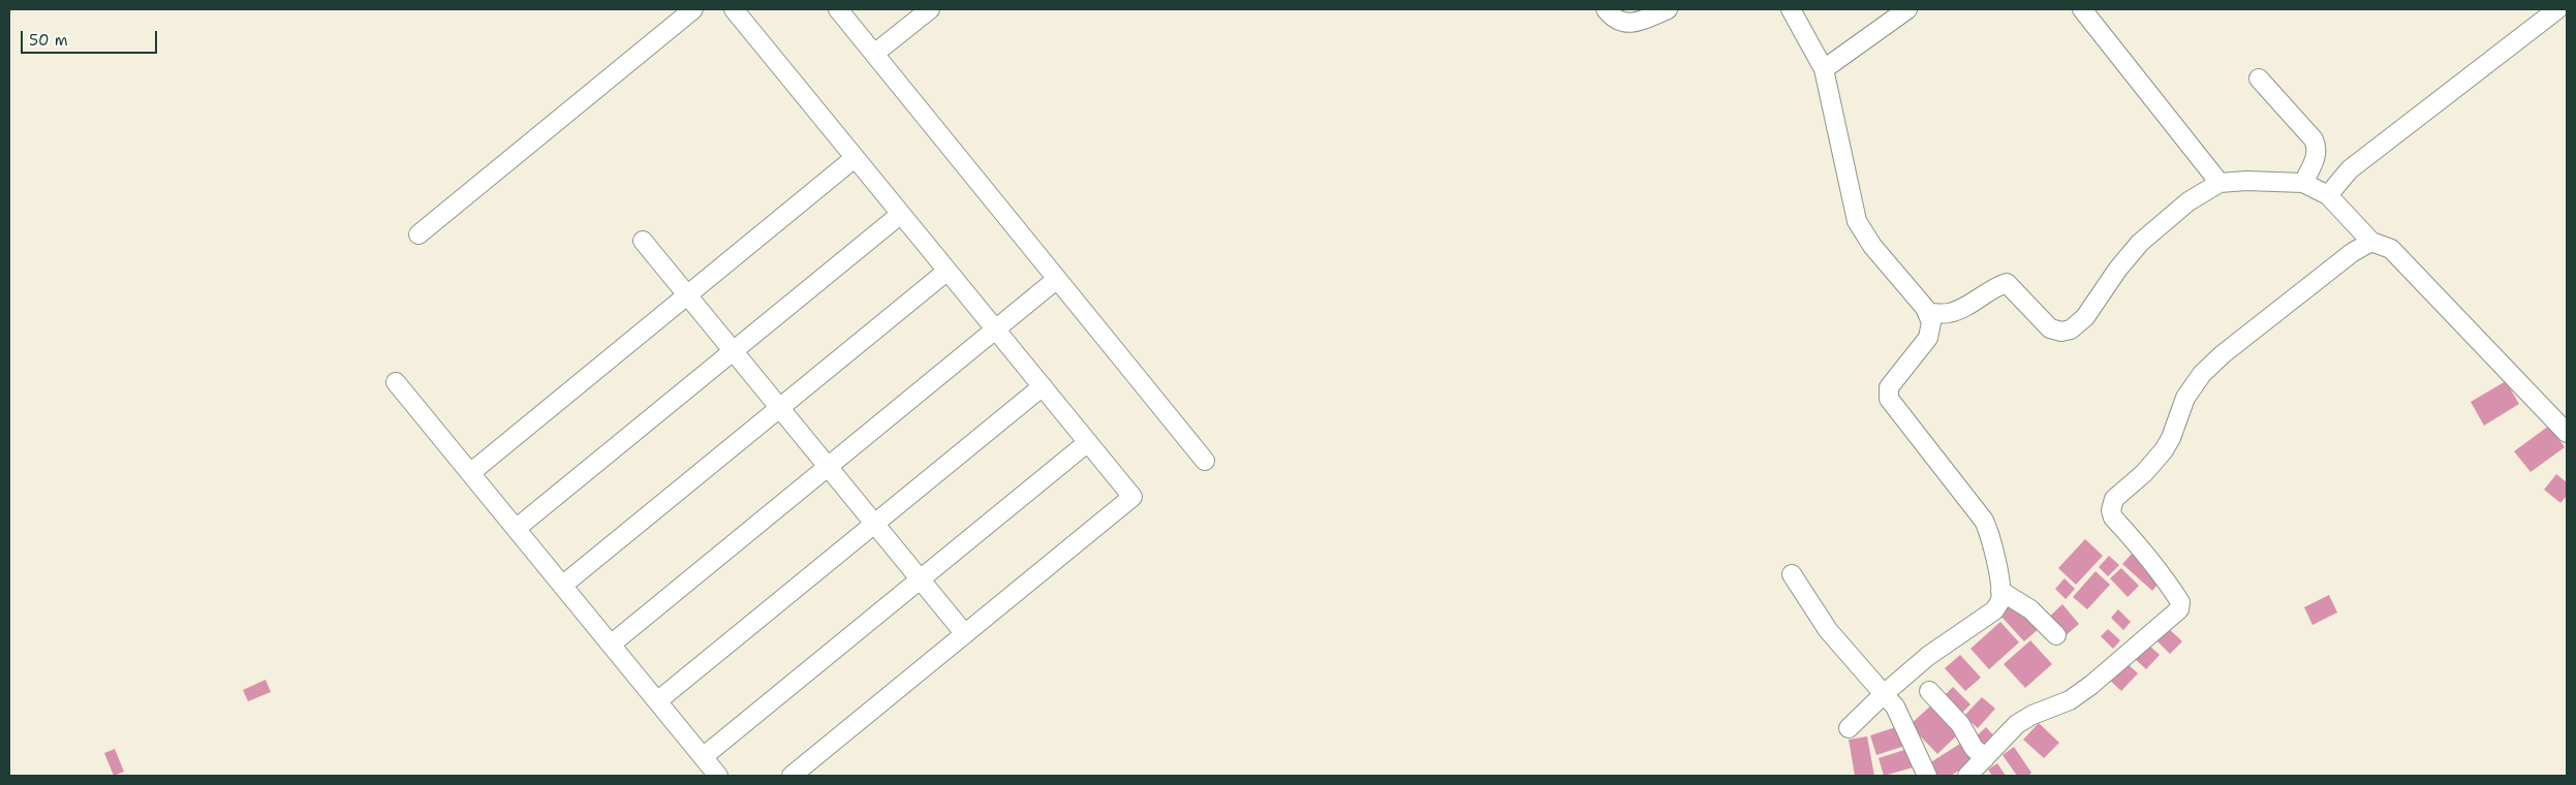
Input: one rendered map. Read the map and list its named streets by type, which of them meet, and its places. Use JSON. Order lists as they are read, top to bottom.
{
  "scale_bar": "50 m"
}
